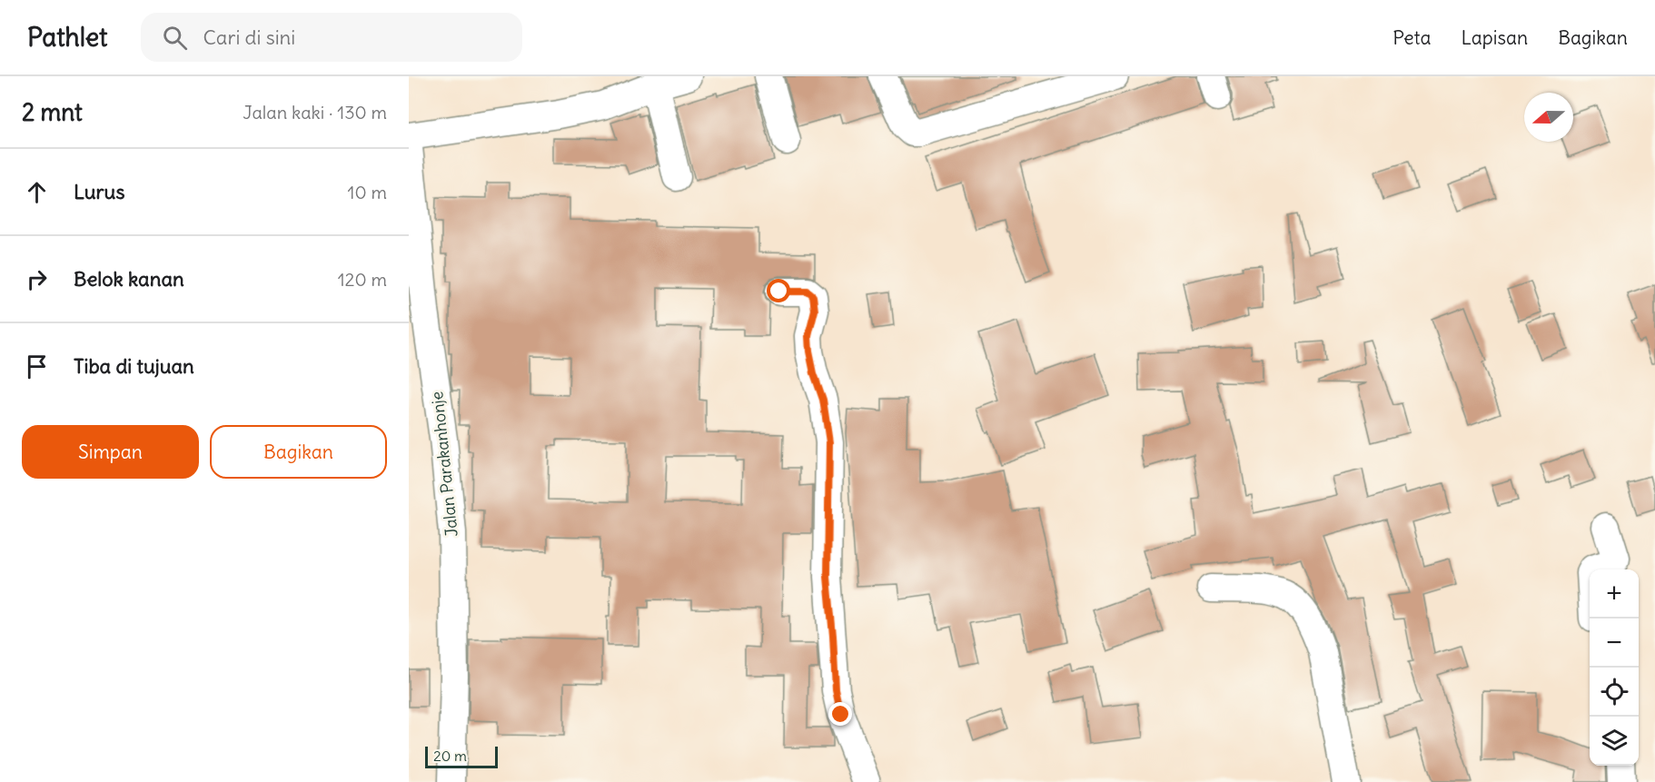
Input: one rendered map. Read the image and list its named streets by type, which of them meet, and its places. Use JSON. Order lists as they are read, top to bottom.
{
  "streets": {
    "street": ["Jalan Parakanhonje"]
  },
  "scale_bar": "20 m",
  "north": "left",
  "page": {
    "header": "Pathlet",
    "search": "Cari di sini",
    "nav": ["Peta", "Lapisan", "Bagikan"],
    "heading": ["2 mnt", "Jalan kaki · 130 m"],
    "list": [
      ["Lurus", "10 m"],
      ["Belok kanan", "120 m"],
      "Tiba di tujuan"
    ],
    "buttons": ["Simpan", "Bagikan"],
    "map_buttons": ["+", "−"],
    "scale": "20 m"
  }
}
